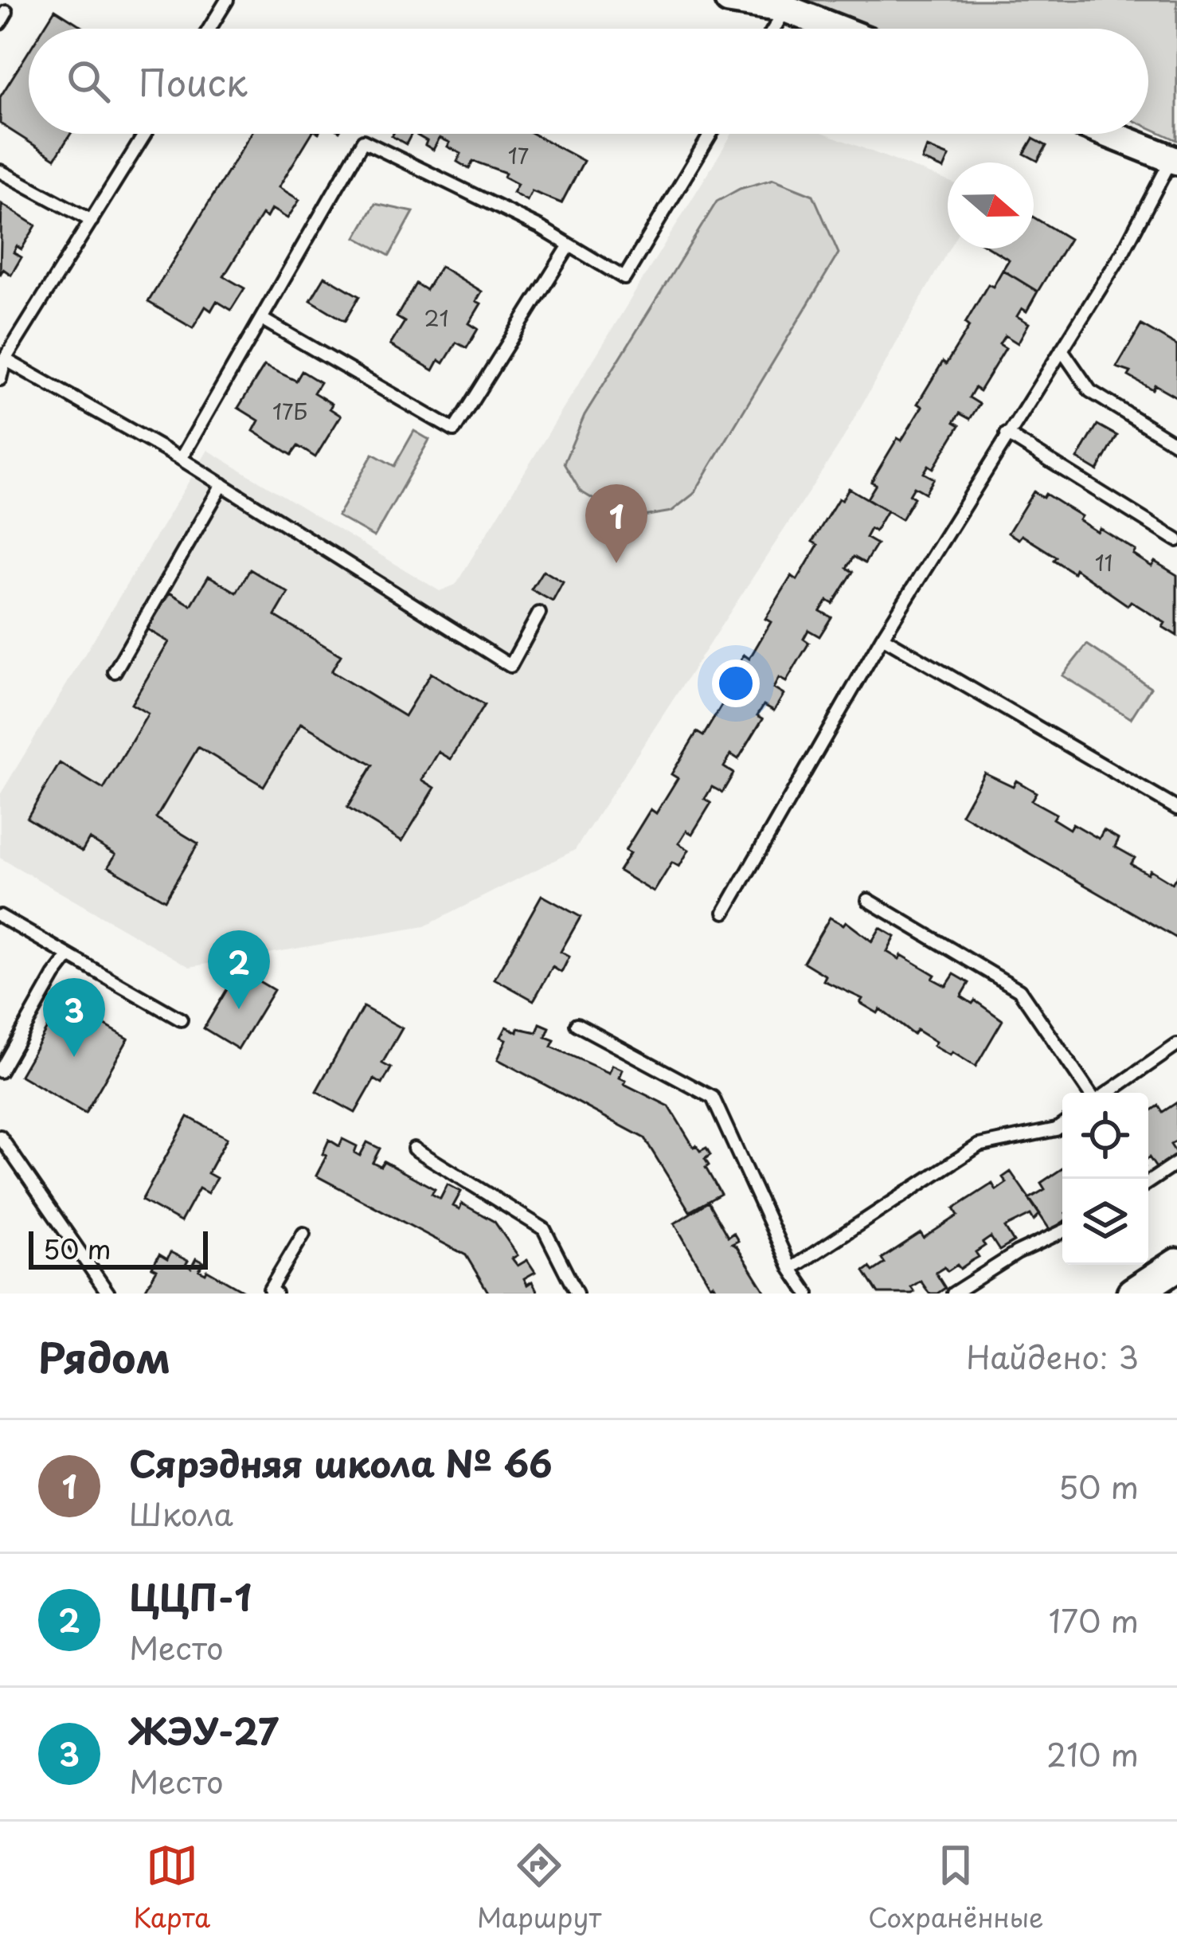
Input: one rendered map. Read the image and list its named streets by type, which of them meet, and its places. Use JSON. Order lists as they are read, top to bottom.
{
  "house_numbers": [
    "17",
    "21",
    "17Б",
    "11"
  ],
  "scale_bar": "50 m",
  "north": "right",
  "page": {
    "search": "Поиск",
    "pins": ["1", "2", "3"],
    "scale": "50 m",
    "heading": ["Рядом", "Найдено: 3"],
    "list": [
      {
        "mark": "1",
        "name": "Сярэдняя школа № 66",
        "note": "Школа",
        "value": "50 m"
      },
      {
        "mark": "2",
        "name": "ЦЦП-1",
        "note": "Место",
        "value": "170 m"
      },
      {
        "mark": "3",
        "name": "ЖЭУ-27",
        "note": "Место",
        "value": "210 m"
      }
    ],
    "nav": ["Карта", "Маршрут", "Сохранённые"]
  }
}
